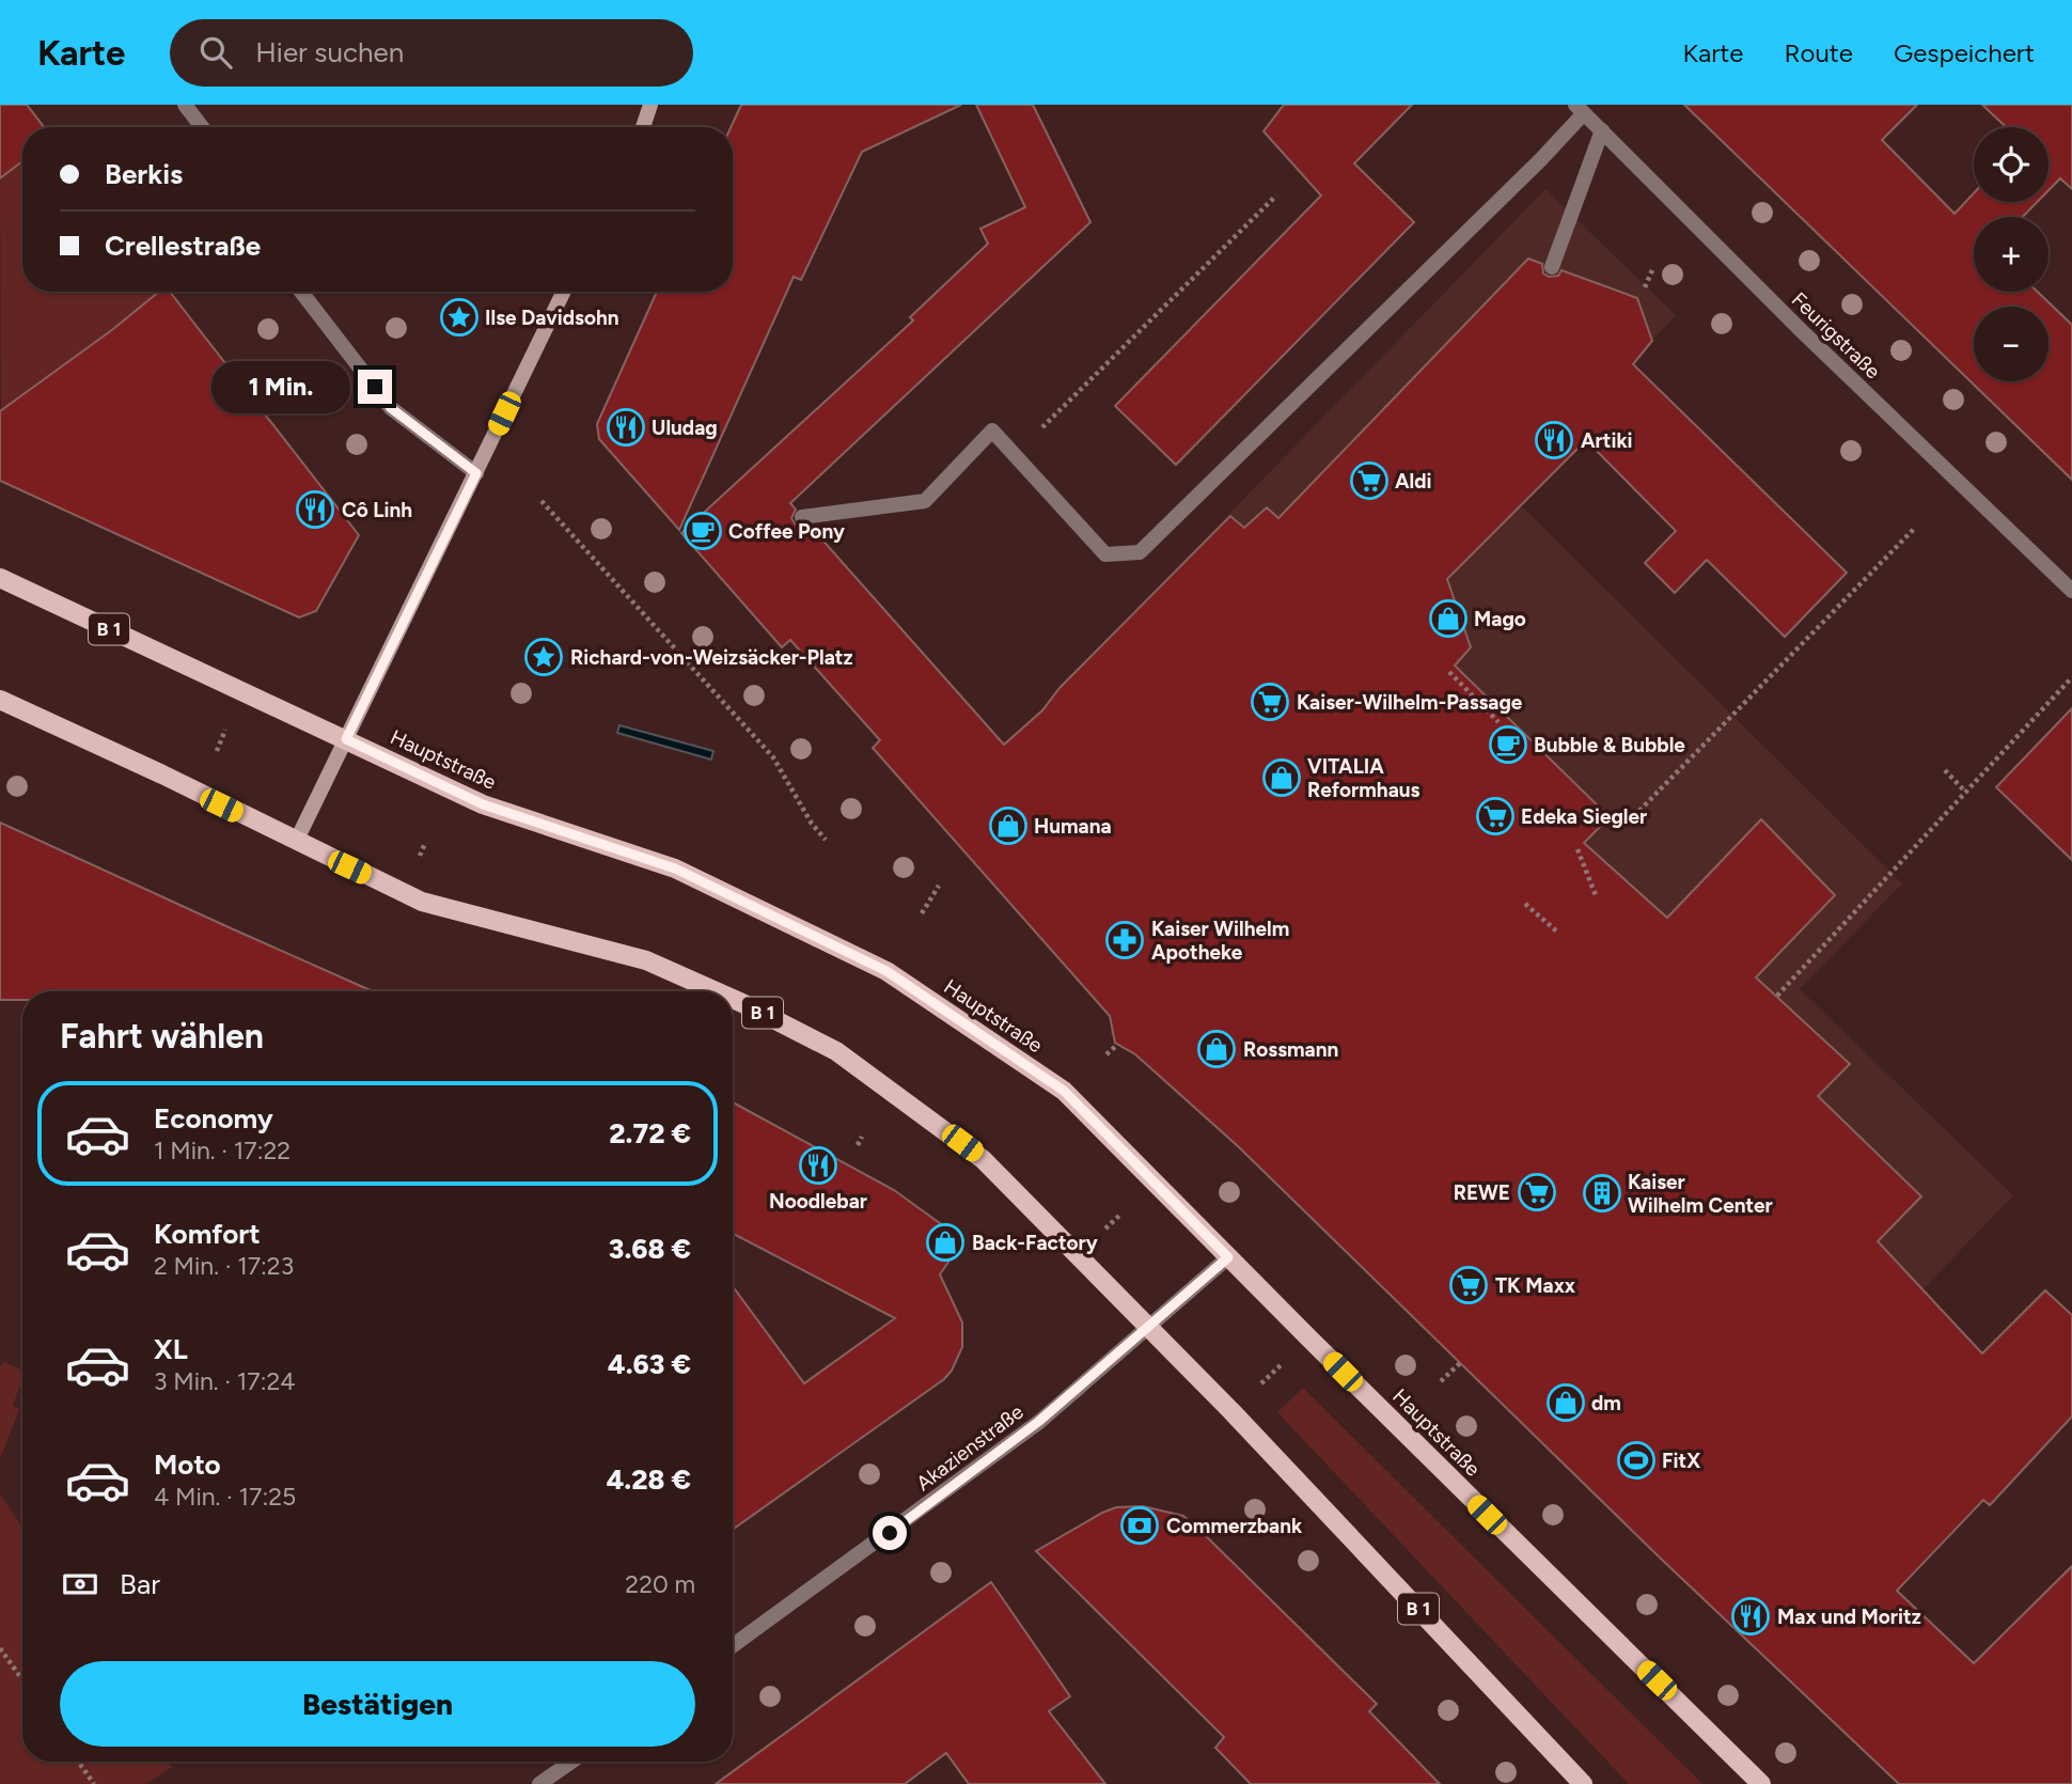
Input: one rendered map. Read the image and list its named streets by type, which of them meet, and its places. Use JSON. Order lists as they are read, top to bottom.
{
  "streets": {
    "main road": ["B 1", "Hauptstraße"],
    "street": ["Feurigstraße", "Akazienstraße"]
  },
  "crossings": [
    ["B 1", "Akazienstraße"],
    ["Hauptstraße", "Akazienstraße"]
  ],
  "places": {
    "place": ["Ilse Davidsohn", "Richard-von-Weizsäcker-Platz"],
    "restaurant": [
      "Uludag",
      "Artiki",
      "Cô Linh",
      "Noodlebar",
      "Max und Moritz"
    ],
    "supermarket": [
      "Aldi",
      "Kaiser-Wilhelm-Passage",
      "Edeka Siegler",
      "REWE",
      "TK Maxx"
    ],
    "cafe": ["Coffee Pony", "Bubble & Bubble"],
    "shop": [
      "Mago",
      "VITALIA Reformhaus",
      "Humana",
      "Rossmann",
      "Back-Factory",
      "dm"
    ],
    "pharmacy": ["Kaiser Wilhelm Apotheke"],
    "building": ["Kaiser Wilhelm Center"],
    "sports": ["FitX"],
    "bank": ["Commerzbank"]
  },
  "page": {
    "header": "Karte",
    "search": "Hier suchen",
    "nav": ["Karte", "Route", "Gespeichert"],
    "map_buttons": ["+", "−"],
    "banner": ["Berkis", "Crellestraße"],
    "bubble": "1 Min.",
    "heading": "Fahrt wählen",
    "list": [
      {
        "name": "Economy",
        "note": "1 Min. · 17:22",
        "value": "2.72 €"
      },
      {
        "name": "Komfort",
        "note": "2 Min. · 17:23",
        "value": "3.68 €"
      },
      {
        "name": "XL",
        "note": "3 Min. · 17:24",
        "value": "4.63 €"
      },
      {
        "name": "Moto",
        "note": "4 Min. · 17:25",
        "value": "4.28 €"
      }
    ],
    "pay": ["Bar", "220 m"],
    "buttons": "Bestätigen"
  }
}
